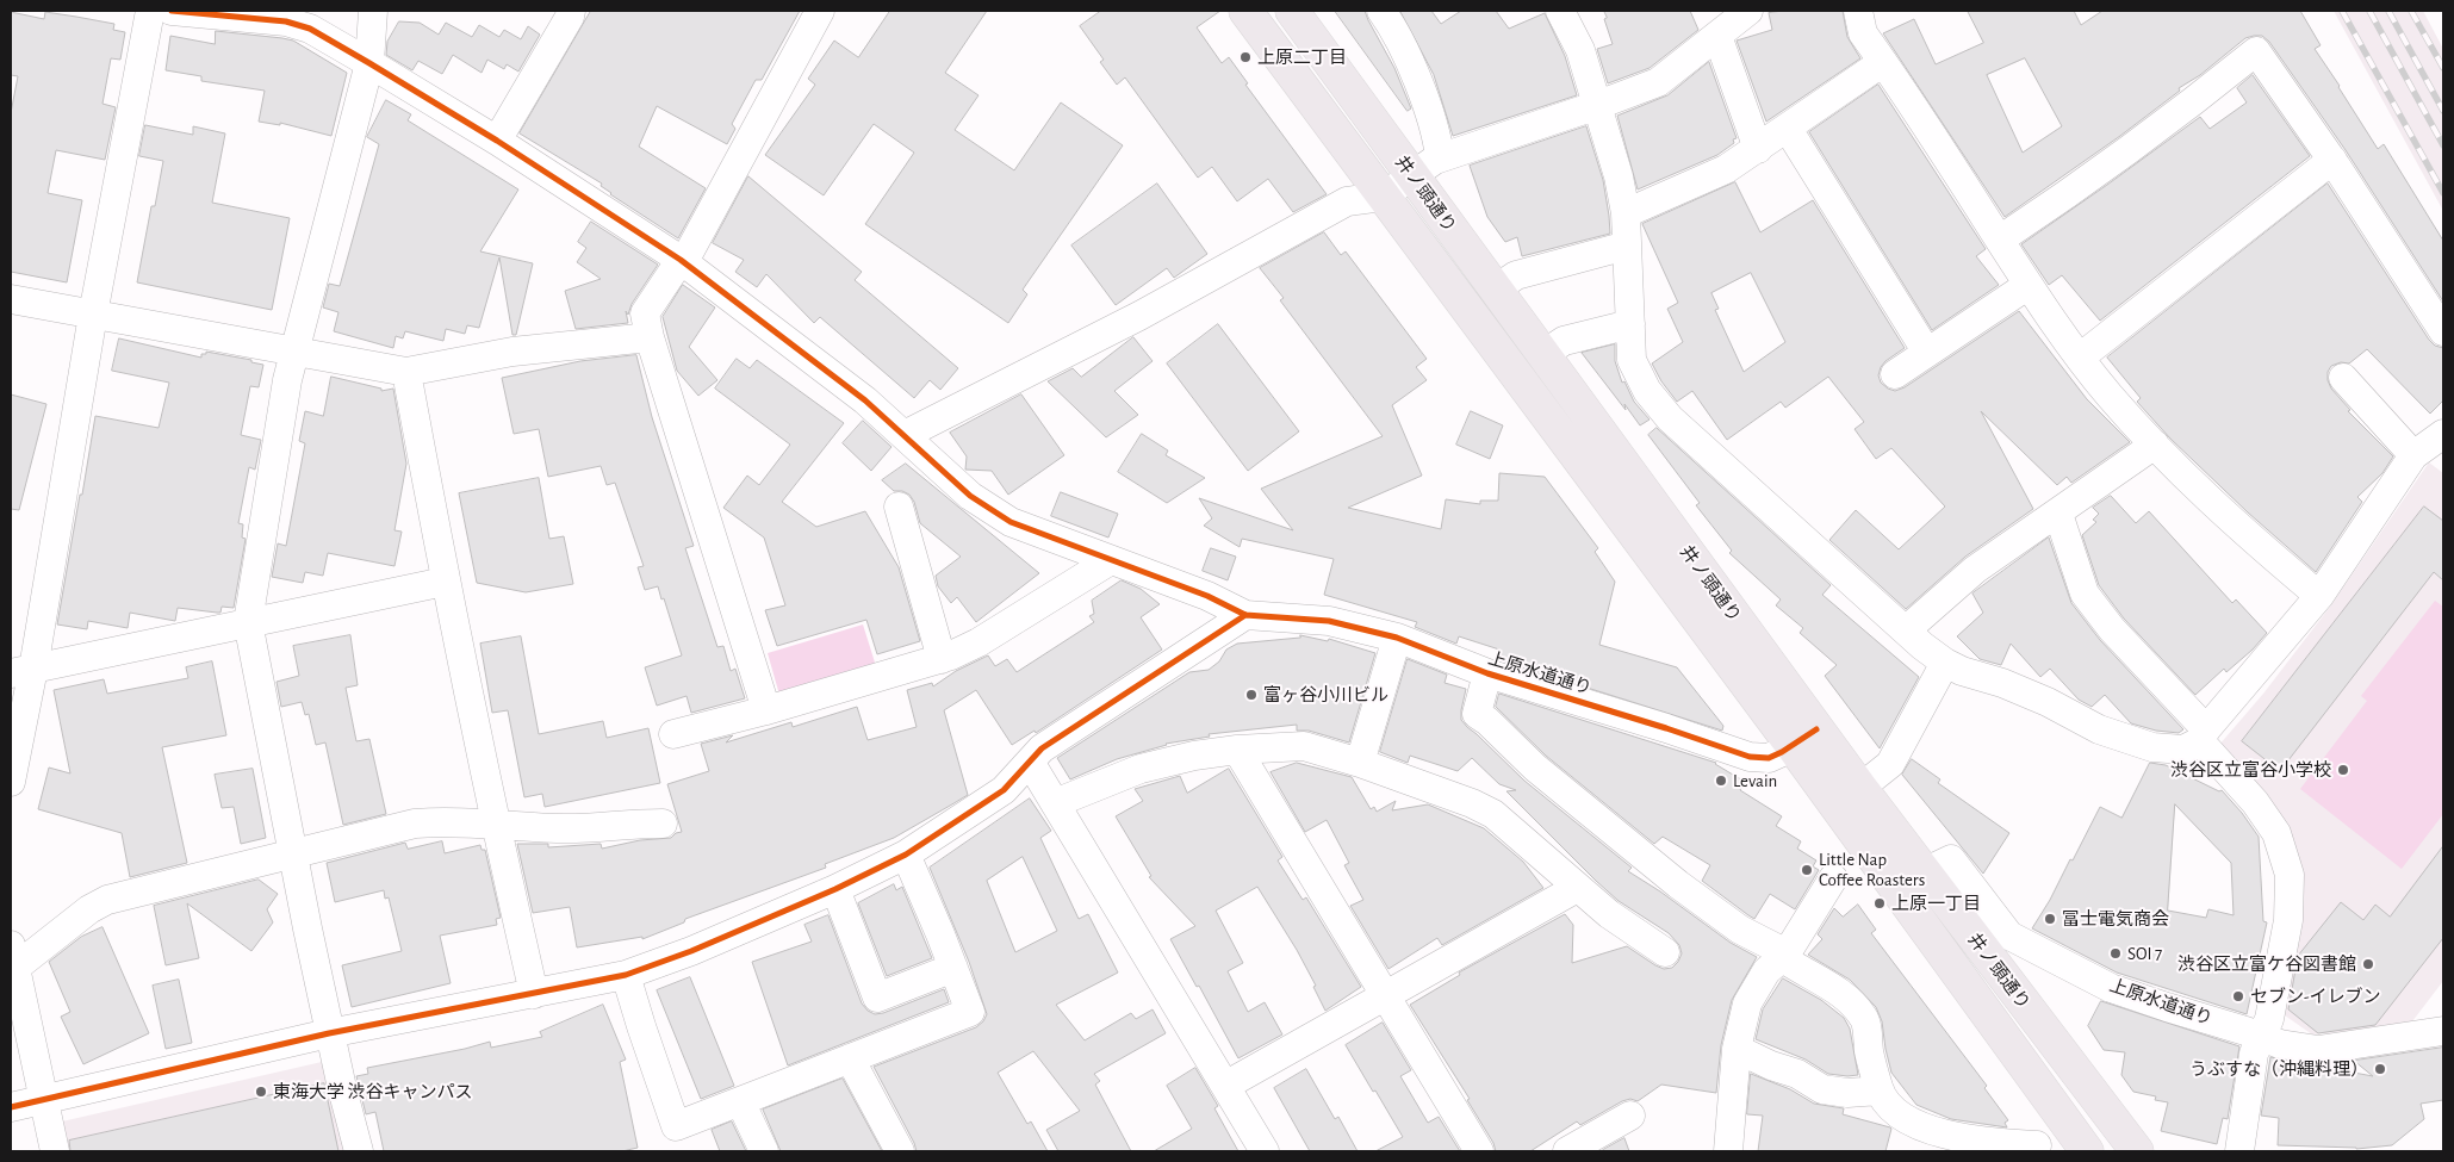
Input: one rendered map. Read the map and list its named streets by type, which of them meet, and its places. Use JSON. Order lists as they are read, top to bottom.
{
  "streets": {
    "main road": ["井ノ頭通り"],
    "street": ["上原水道通り"]
  },
  "crossings": [
    ["井ノ頭通り", "上原水道通り"]
  ],
  "places": [
    "上原二丁目",
    "富ヶ谷小川ビル",
    "渋谷区立富谷小学校",
    "Levain",
    "Little Nap Coffee Roasters",
    "上原一丁目",
    "冨士電気商会",
    "SOI 7",
    "渋谷区立富ケ谷図書館",
    "セブン-イレブン",
    "うぶすな（沖縄料理）",
    "東海大学 渋谷キャンパス"
  ]
}
